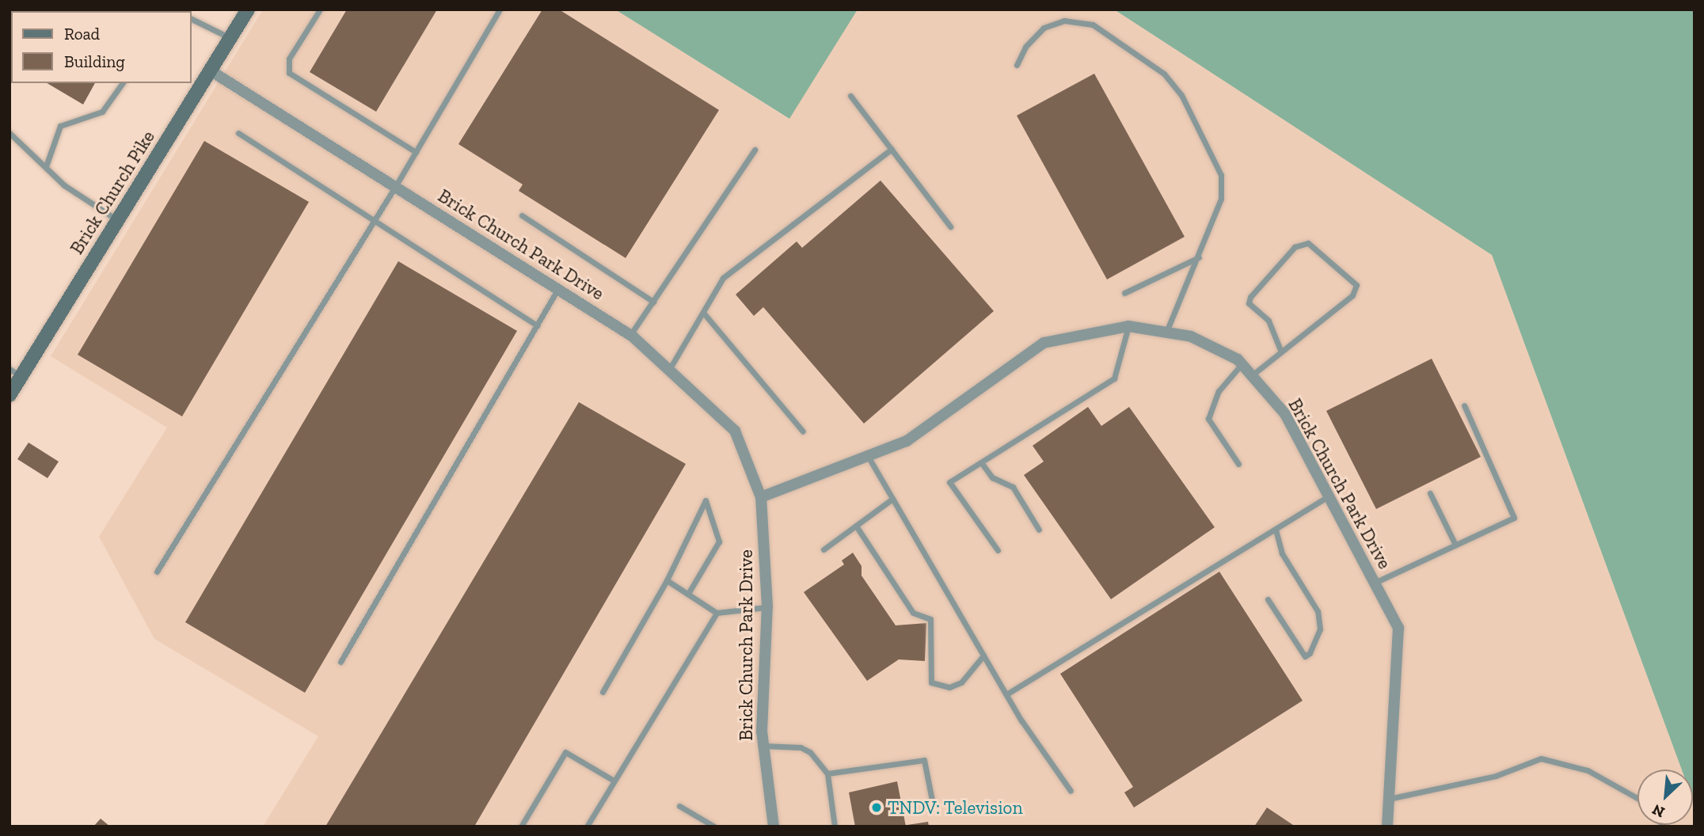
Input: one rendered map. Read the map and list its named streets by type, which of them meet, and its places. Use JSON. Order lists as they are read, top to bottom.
{
  "streets": {
    "main road": ["Brick Church Pike"],
    "street": ["Brick Church Park Drive"]
  },
  "crossings": [
    ["Brick Church Pike", "Brick Church Park Drive"]
  ],
  "places": ["TNDV: Television"],
  "legend": ["Road", "Building"],
  "north": "bottom left"
}
